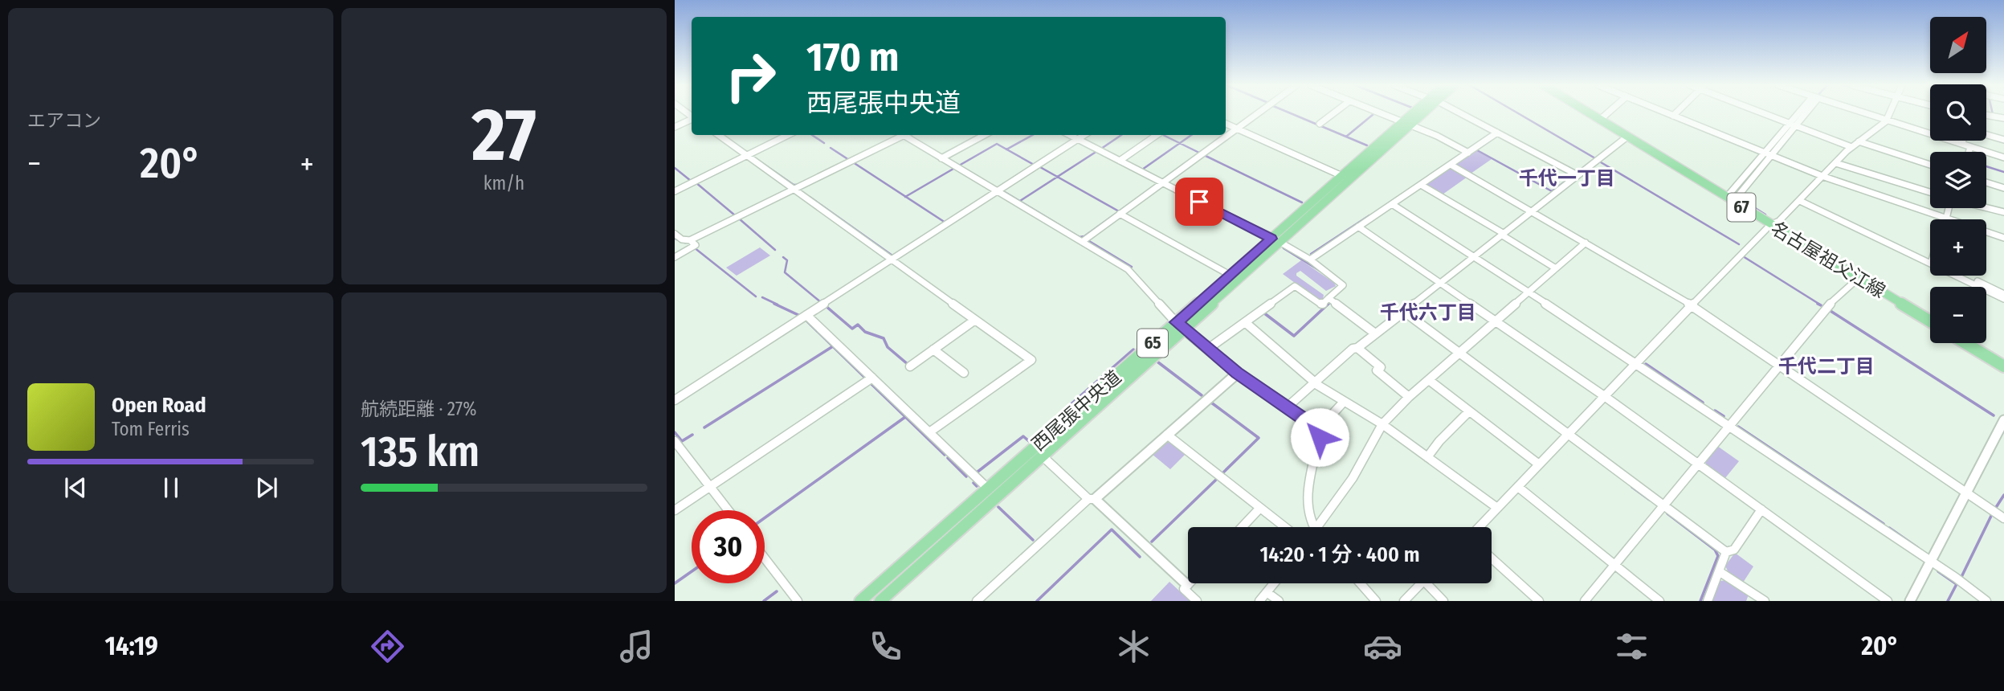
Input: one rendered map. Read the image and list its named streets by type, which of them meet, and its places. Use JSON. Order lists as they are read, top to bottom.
{
  "streets": {
    "main road": [
      "67",
      "名古屋祖父江線",
      "65",
      "西尾張中央道"
    ]
  },
  "districts": ["千代一丁目", "千代六丁目", "千代二丁目"],
  "north": "top right",
  "page": {
    "tile": [
      "エアコン",
      ["27", "km/h"],
      ["航続距離 · 27%", "135 km"]
    ],
    "map_buttons": ["+", "−"],
    "turn": ["170 m", "西尾張中央道"],
    "heat": ["−", "20°", "+"],
    "song": ["Open Road", "Tom Ferris"],
    "limit": "30",
    "trip": "14:20 · 1 分 · 400 m",
    "tabs": ["14:19", "20°"]
  }
}
